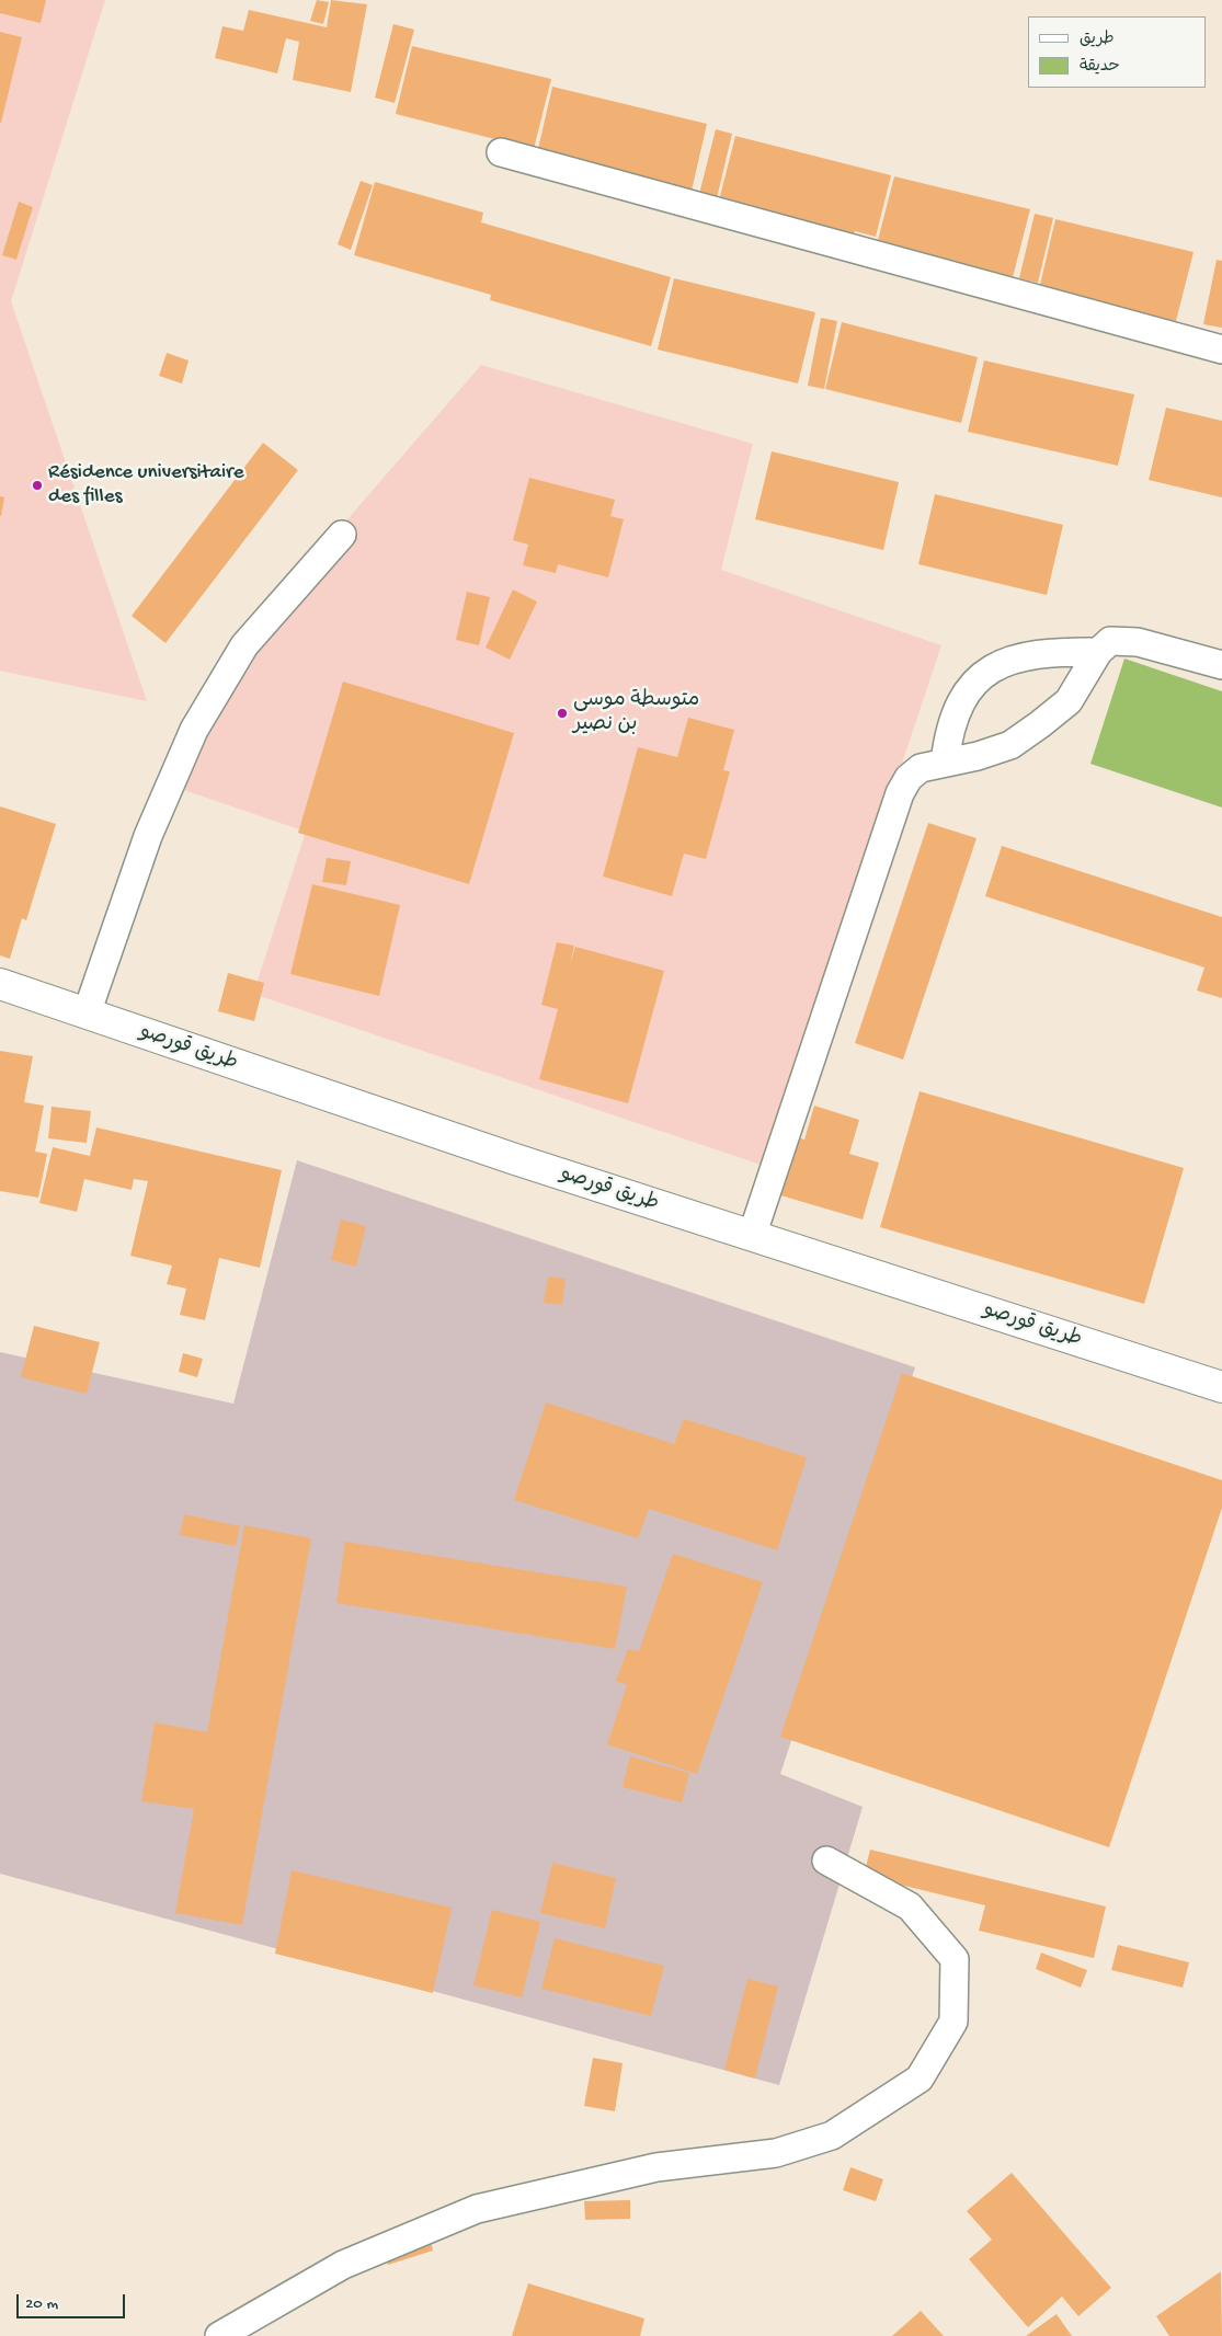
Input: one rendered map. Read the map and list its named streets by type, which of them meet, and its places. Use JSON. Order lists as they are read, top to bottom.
{
  "streets": {
    "main road": ["طريق قورصو"]
  },
  "places": ["Résidence universitaire des filles", "متوسطة موسى بن نصير"],
  "legend": ["طريق", "حديقة"],
  "scale_bar": "20 m"
}
